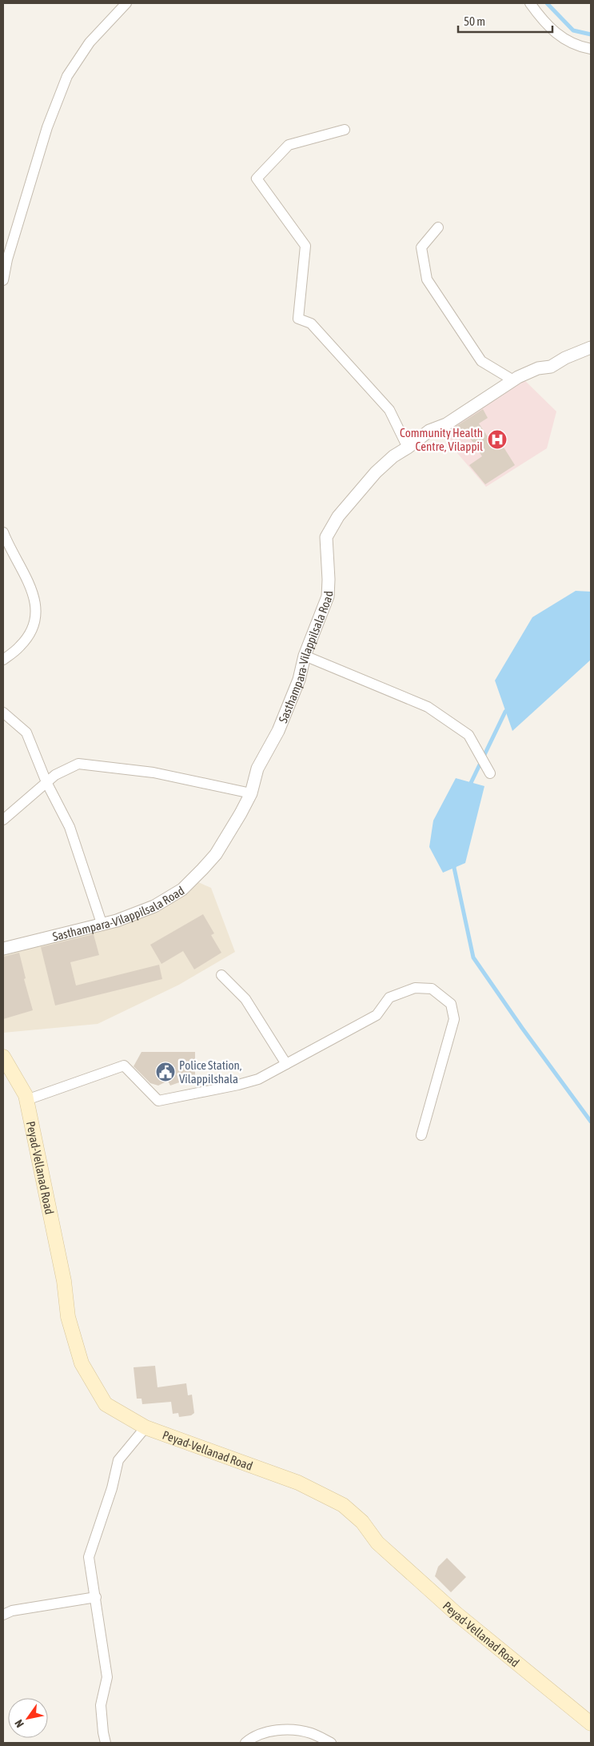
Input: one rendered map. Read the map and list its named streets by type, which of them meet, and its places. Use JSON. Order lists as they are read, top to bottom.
{
  "streets": {
    "main road": ["Peyad-Vellanad Road"],
    "street": ["Sasthampara-Vilappilsala Road"]
  },
  "places": {
    "hospital": ["Community Health Centre, Vilappil"],
    "public building": ["Police Station, Vilappilshala"]
  },
  "scale_bar": "50 m",
  "north": "bottom left"
}
